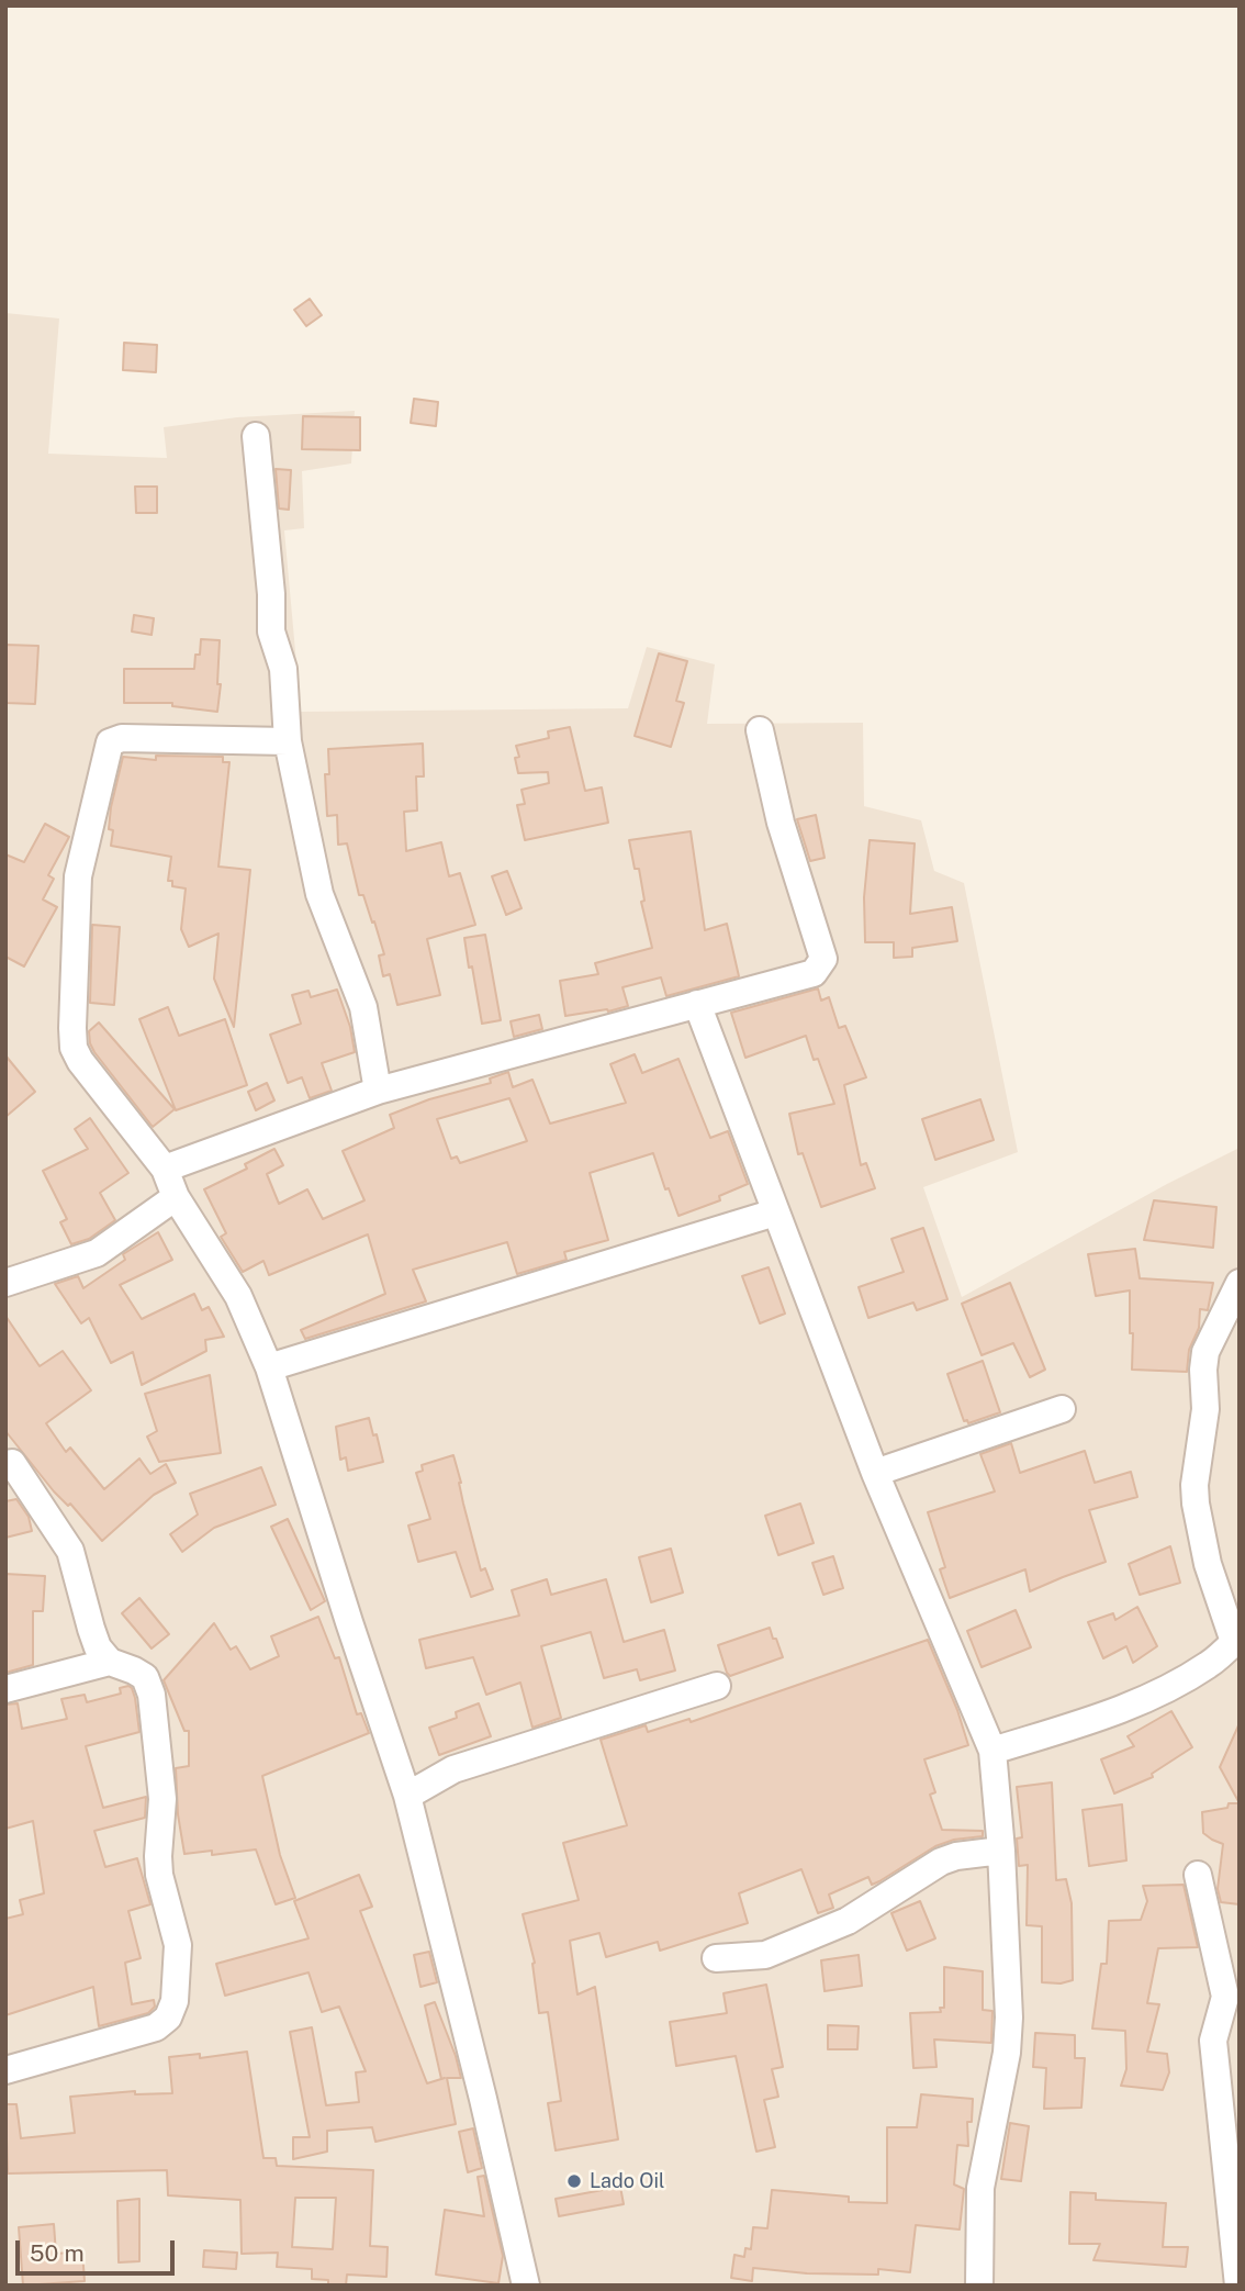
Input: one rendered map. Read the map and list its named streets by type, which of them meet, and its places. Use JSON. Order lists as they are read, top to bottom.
{
  "places": ["Lado Oil"],
  "scale_bar": "50 m"
}
